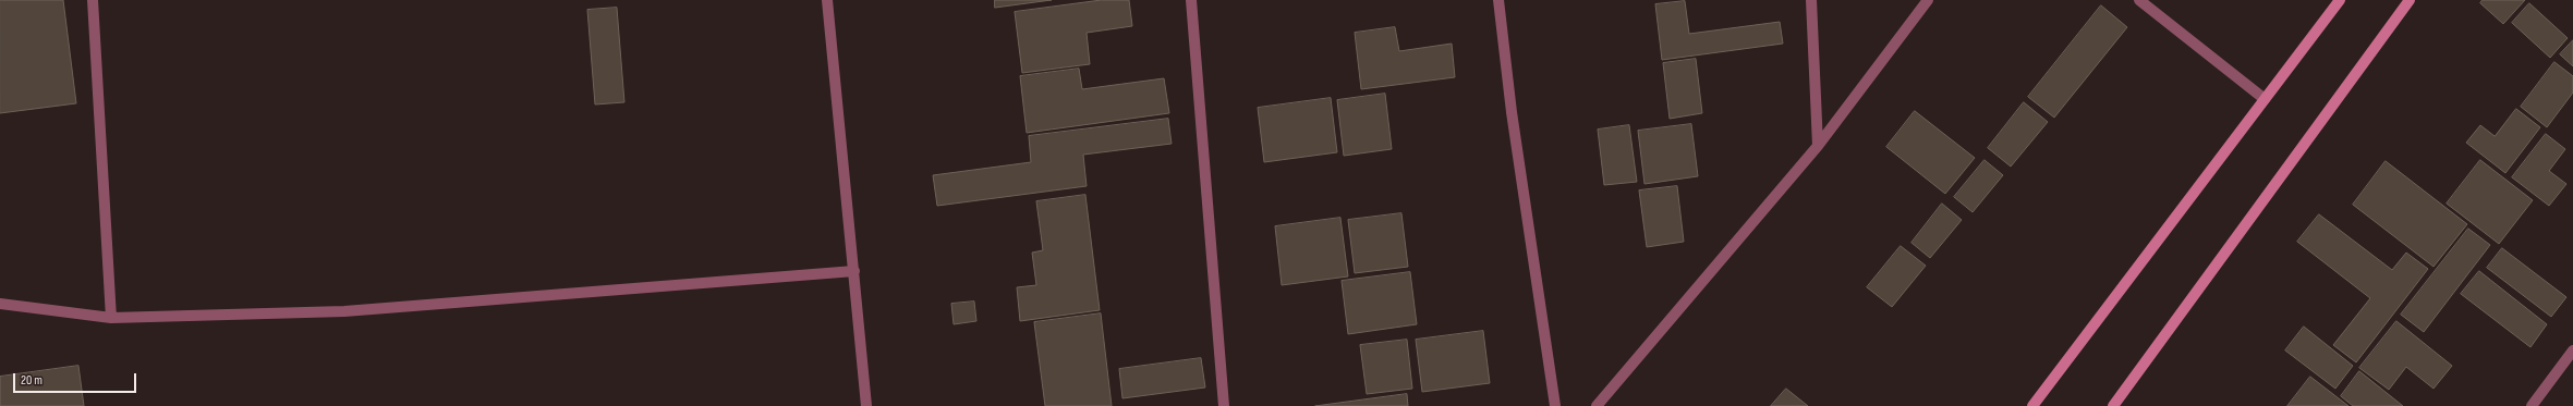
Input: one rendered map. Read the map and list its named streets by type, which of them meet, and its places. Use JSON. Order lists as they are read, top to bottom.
{
  "scale_bar": "20 m"
}
